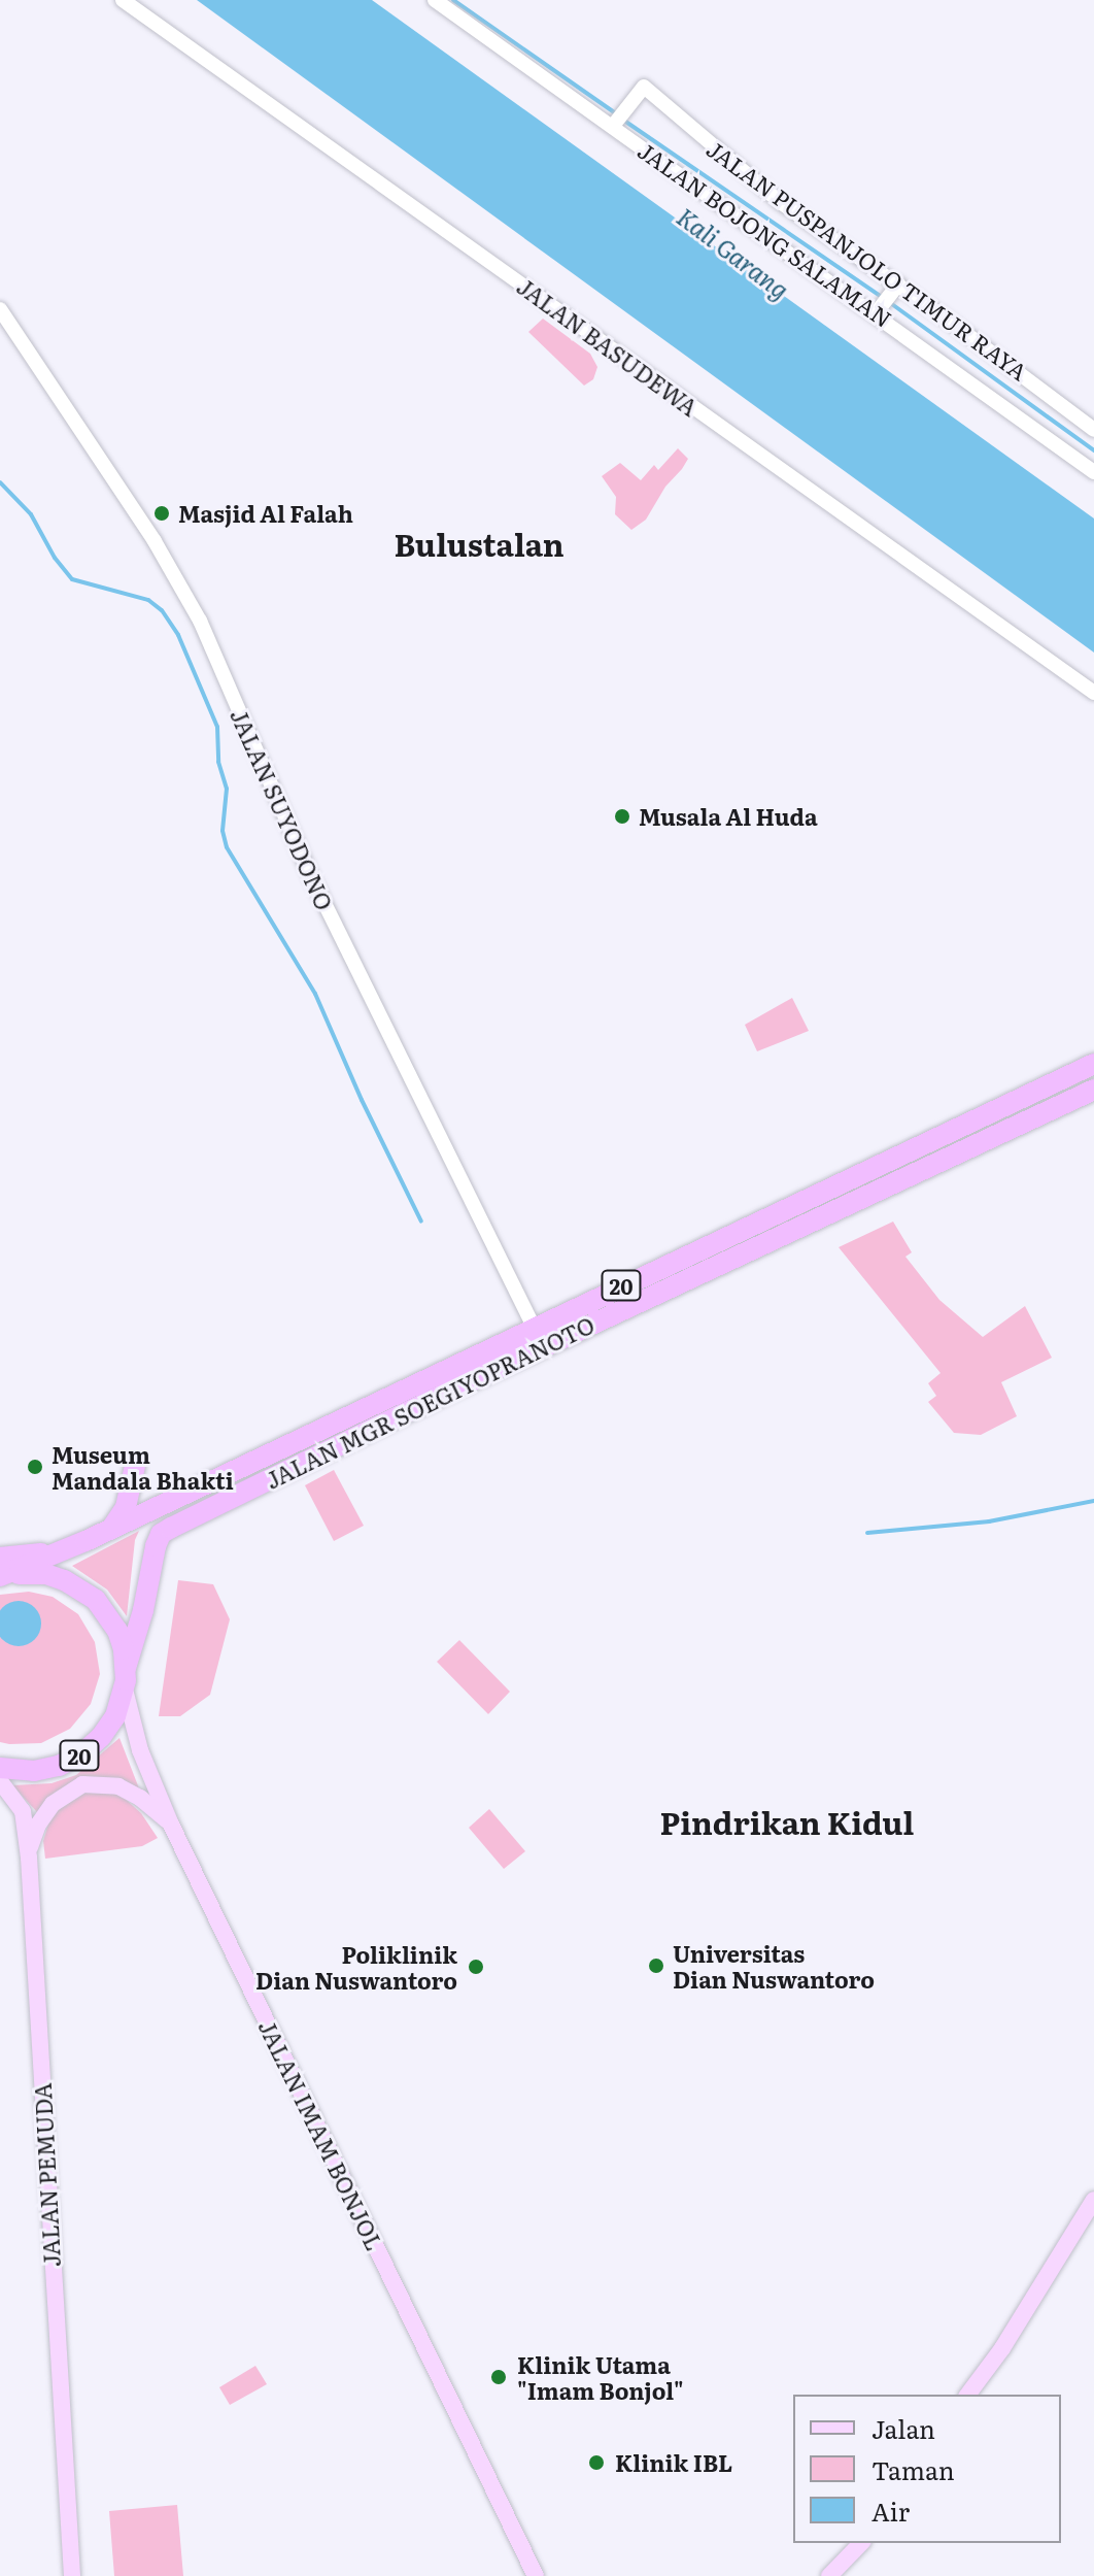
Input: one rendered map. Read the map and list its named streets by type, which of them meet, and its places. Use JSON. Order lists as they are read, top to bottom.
{
  "streets": {
    "highway": ["20", "JALAN MGR SOEGIYOPRANOTO"],
    "main road": ["JALAN IMAM BONJOL", "JALAN PEMUDA"],
    "street": [
      "JALAN BOJONG SALAMAN",
      "JALAN PUSPANJOLO TIMUR RAYA",
      "JALAN BASUDEWA",
      "JALAN SUYODONO"
    ]
  },
  "crossings": [
    ["JALAN BOJONG SALAMAN", "JALAN PUSPANJOLO TIMUR RAYA"],
    ["JALAN SUYODONO", "JALAN MGR SOEGIYOPRANOTO"],
    ["20", "JALAN MGR SOEGIYOPRANOTO"],
    ["20", "JALAN IMAM BONJOL"],
    ["JALAN MGR SOEGIYOPRANOTO", "JALAN IMAM BONJOL"]
  ],
  "districts": ["Bulustalan", "Pindrikan Kidul"],
  "water": ["Kali Garang"],
  "places": [
    "Masjid Al Falah",
    "Musala Al Huda",
    "Museum Mandala Bhakti",
    "Universitas Dian Nuswantoro",
    "Poliklinik Dian Nuswantoro",
    "Klinik Utama \"Imam Bonjol\"",
    "Klinik IBL"
  ],
  "legend": ["Jalan", "Taman", "Air"]
}
